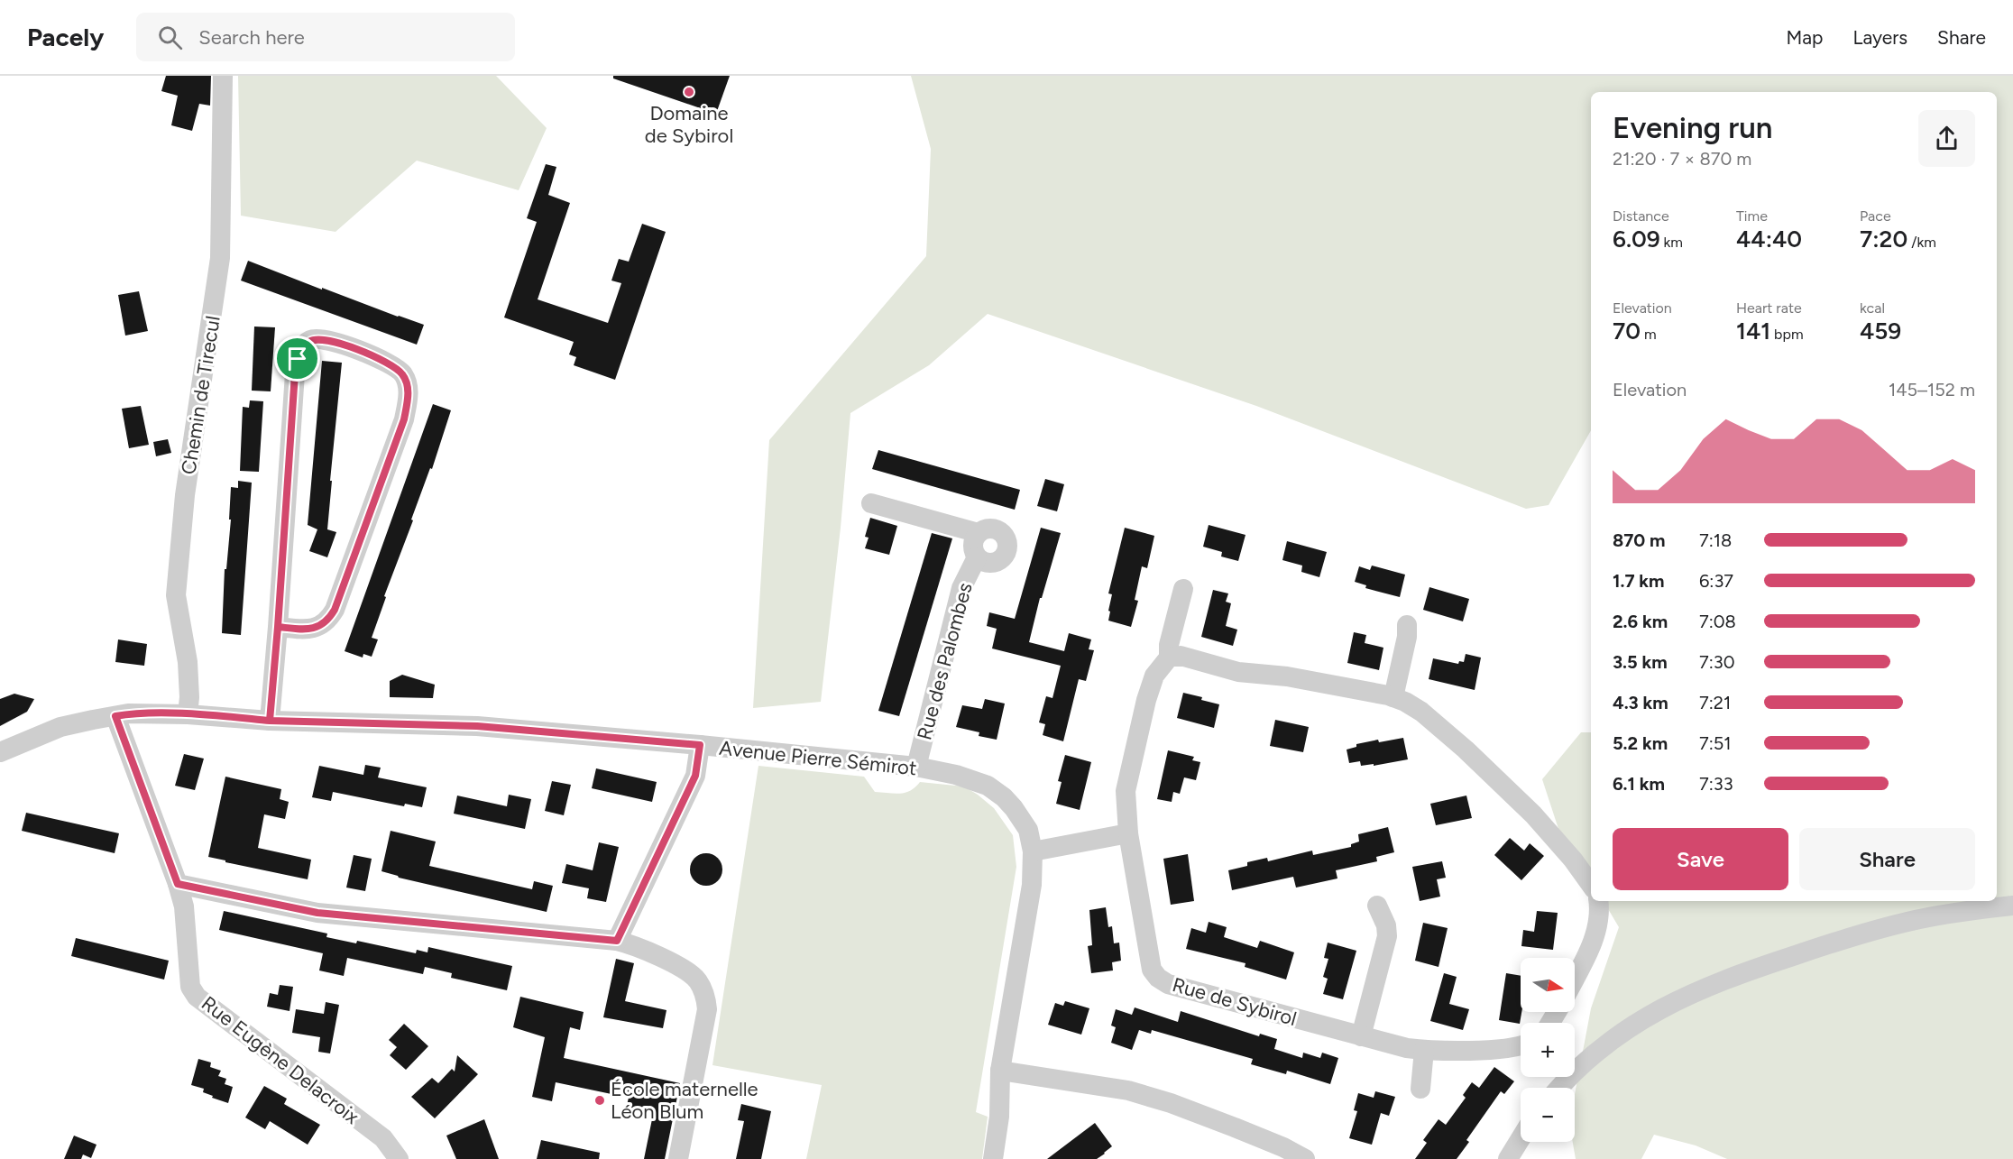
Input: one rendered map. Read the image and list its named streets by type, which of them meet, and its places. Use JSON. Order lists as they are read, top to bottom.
{
  "streets": {
    "street": [
      "Chemin de Tirecul",
      "Rue des Palombes",
      "Avenue Pierre Sémirot",
      "Rue de Sybirol",
      "Rue Eugène Delacroix"
    ]
  },
  "crossings": [
    ["Chemin de Tirecul", "Avenue Pierre Sémirot"],
    ["Rue des Palombes", "Avenue Pierre Sémirot"],
    ["Avenue Pierre Sémirot", "Rue Eugène Delacroix"]
  ],
  "places": ["Domaine de Sybirol", "École maternelle Léon Blum"],
  "north": "right",
  "page": {
    "header": "Pacely",
    "search": "Search here",
    "nav": ["Map", "Layers", "Share"],
    "heading": ["Evening run", "21:20 · 7 × 870 m"],
    "stats": [
      ["Distance", "6.09 km"],
      ["Time", "44:40"],
      ["Pace", "7:20 /km"],
      ["Elevation", "70 m"],
      ["Heart rate", "141 bpm"],
      ["kcal", "459"]
    ],
    "chart": ["Elevation", "145–152 m"],
    "list": [
      {
        "name": "870 m",
        "note": "7:18"
      },
      {
        "name": "1.7 km",
        "note": "6:37"
      },
      {
        "name": "2.6 km",
        "note": "7:08"
      },
      {
        "name": "3.5 km",
        "note": "7:30"
      },
      {
        "name": "4.3 km",
        "note": "7:21"
      },
      {
        "name": "5.2 km",
        "note": "7:51"
      },
      {
        "name": "6.1 km",
        "note": "7:33"
      }
    ],
    "buttons": ["Save", "Share"],
    "map_buttons": ["+", "−"]
  }
}
